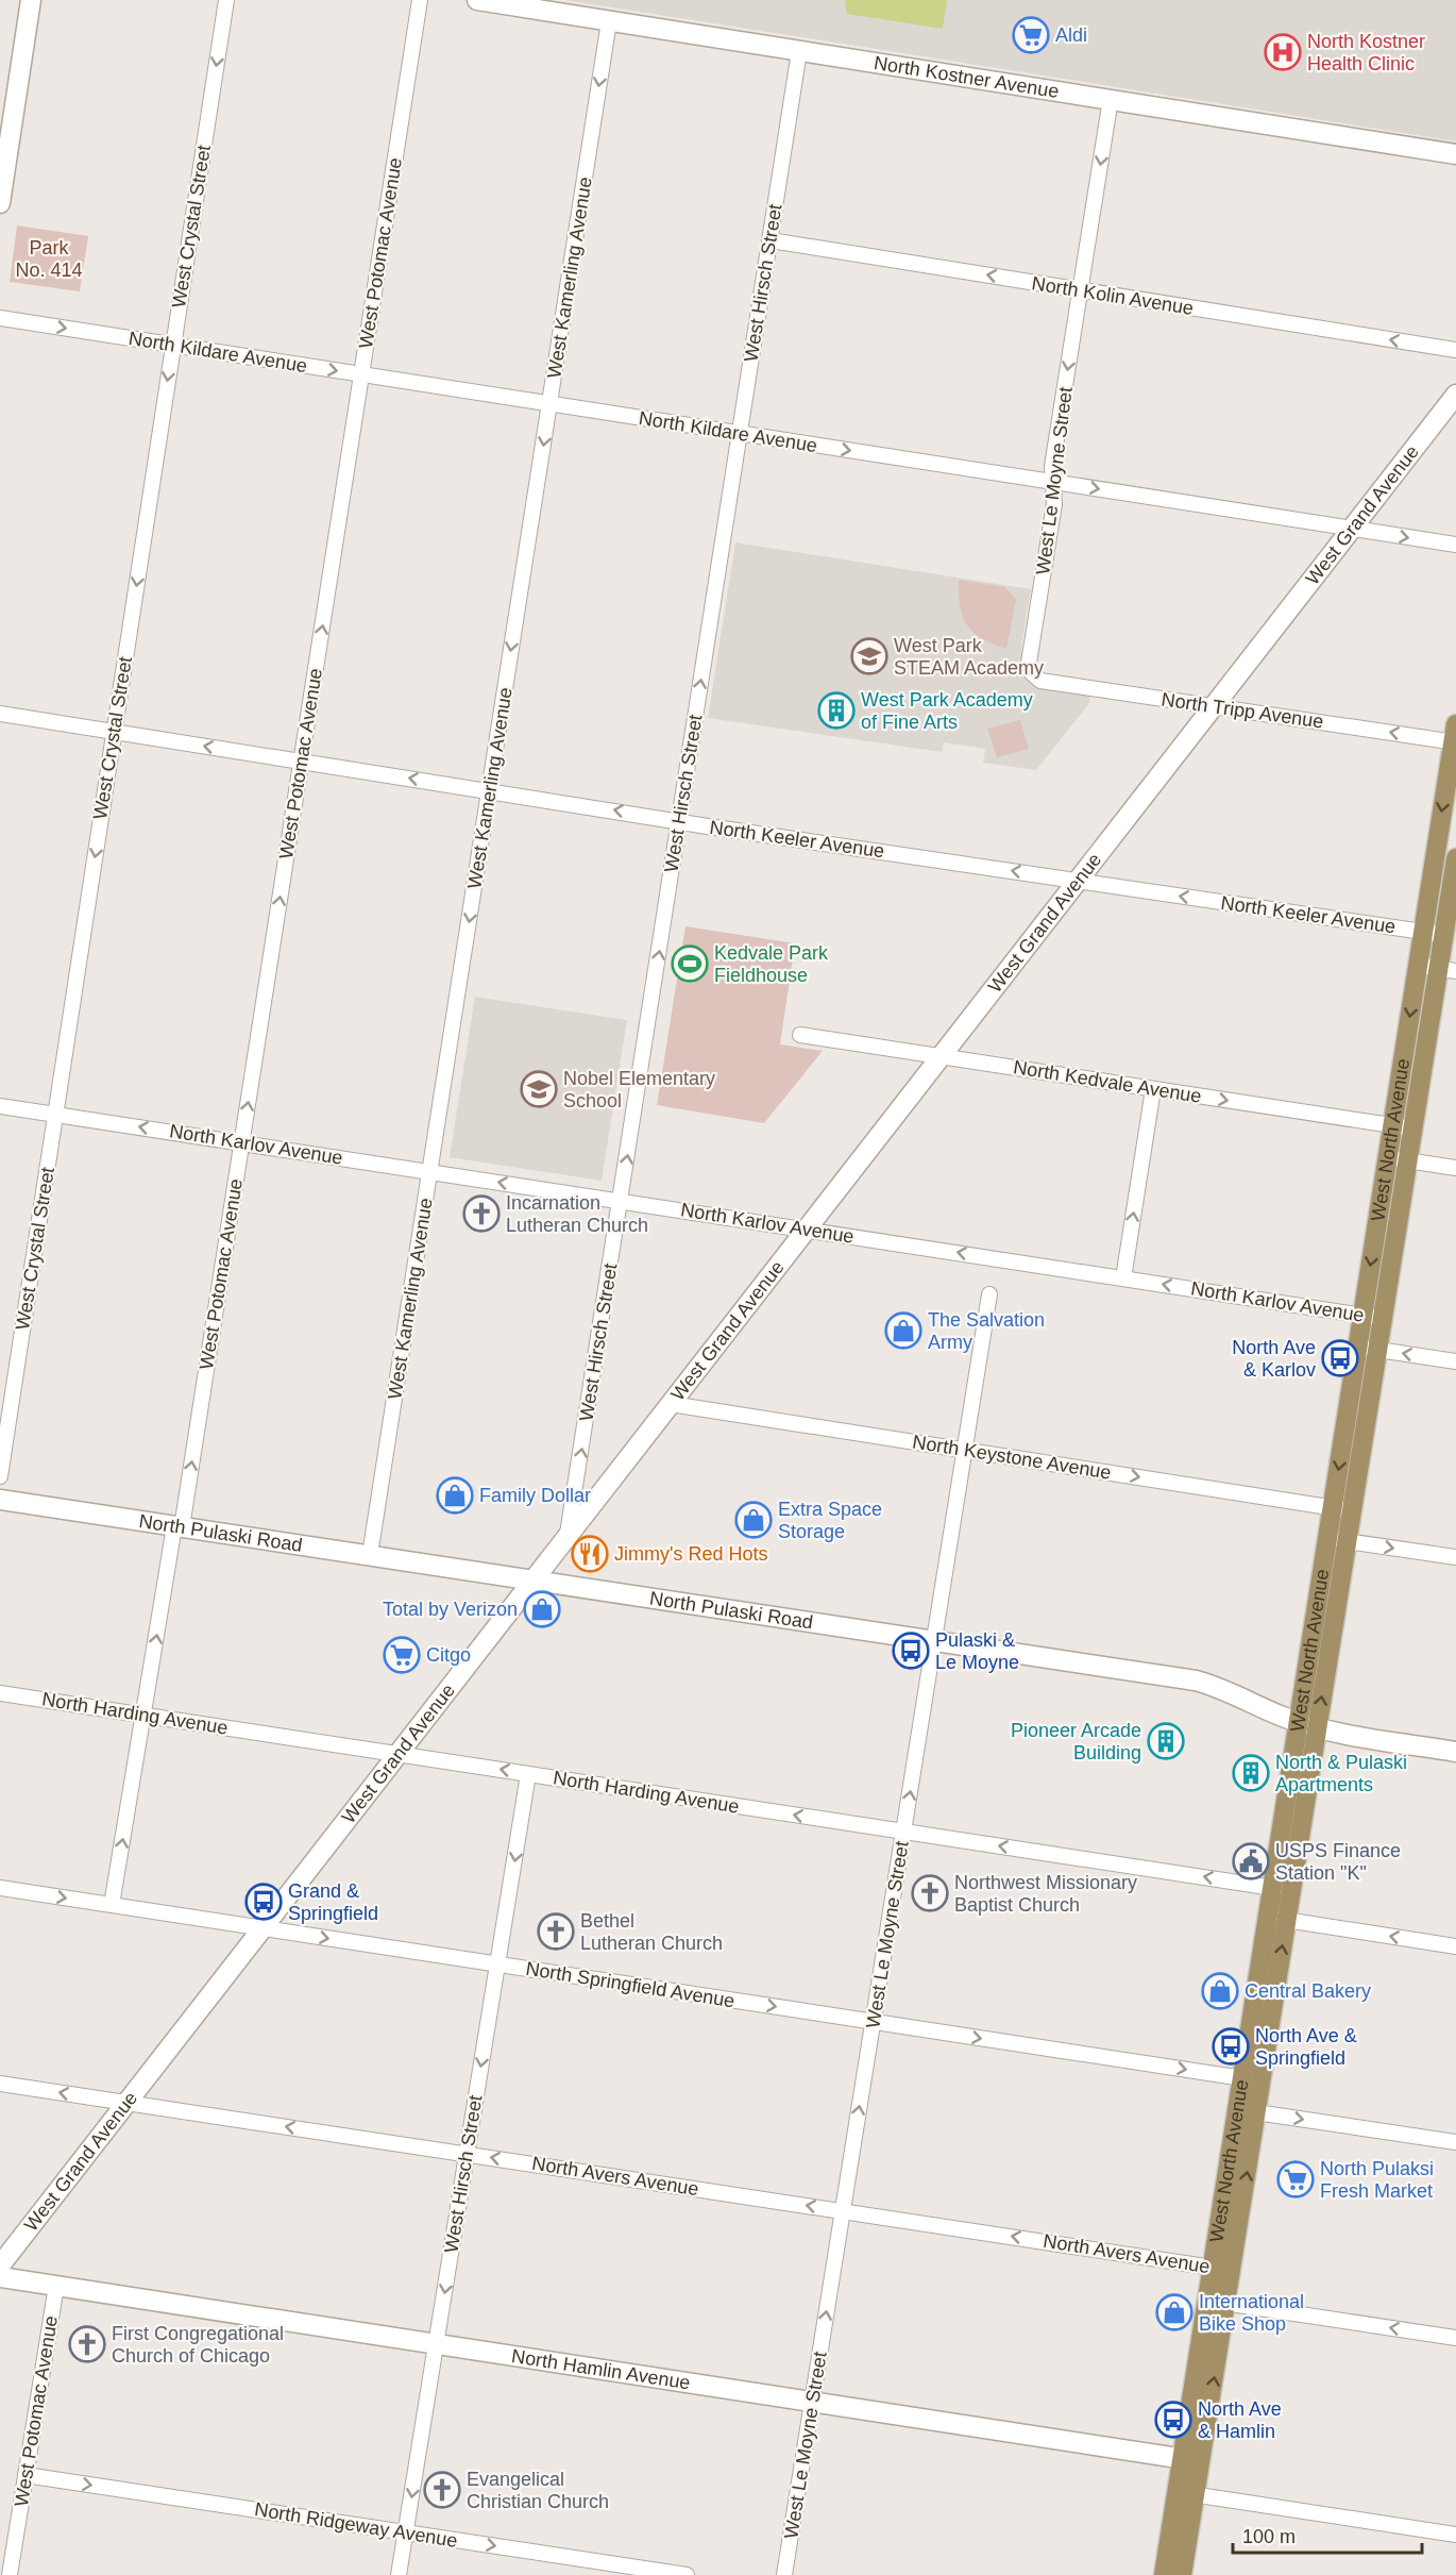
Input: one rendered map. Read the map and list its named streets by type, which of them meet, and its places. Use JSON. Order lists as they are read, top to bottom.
{
  "streets": {
    "main road": [
      "North Kostner Avenue",
      "West Grand Avenue",
      "West North Avenue",
      "North Pulaski Road",
      "North Hamlin Avenue"
    ],
    "street": [
      "West Crystal Street",
      "West Potomac Avenue",
      "West Kamerling Avenue",
      "West Hirsch Street",
      "North Kolin Avenue",
      "North Kildare Avenue",
      "West Le Moyne Street",
      "North Tripp Avenue",
      "North Keeler Avenue",
      "North Kedvale Avenue",
      "North Karlov Avenue",
      "North Keystone Avenue",
      "North Harding Avenue",
      "North Springfield Avenue",
      "North Avers Avenue",
      "North Ridgeway Avenue"
    ]
  },
  "crossings": [
    ["North Kostner Avenue", "West Kamerling Avenue"],
    ["North Kostner Avenue", "West Hirsch Street"],
    ["North Kostner Avenue", "West Le Moyne Street"],
    ["West Crystal Street", "North Kildare Avenue"],
    ["West Crystal Street", "North Keeler Avenue"],
    ["West Crystal Street", "North Karlov Avenue"],
    ["West Potomac Avenue", "North Kildare Avenue"],
    ["West Potomac Avenue", "North Keeler Avenue"],
    ["West Potomac Avenue", "North Karlov Avenue"],
    ["West Potomac Avenue", "North Pulaski Road"],
    ["West Potomac Avenue", "North Harding Avenue"],
    ["West Potomac Avenue", "North Springfield Avenue"],
    ["West Potomac Avenue", "North Hamlin Avenue"],
    ["West Potomac Avenue", "North Ridgeway Avenue"],
    ["West Kamerling Avenue", "North Kildare Avenue"],
    ["West Kamerling Avenue", "North Keeler Avenue"],
    ["West Kamerling Avenue", "North Karlov Avenue"],
    ["West Kamerling Avenue", "North Pulaski Road"],
    ["West Hirsch Street", "North Kolin Avenue"],
    ["West Hirsch Street", "North Kildare Avenue"],
    ["West Hirsch Street", "West Grand Avenue"],
    ["West Hirsch Street", "North Keeler Avenue"],
    ["West Hirsch Street", "North Karlov Avenue"],
    ["West Hirsch Street", "North Harding Avenue"],
    ["West Hirsch Street", "North Springfield Avenue"],
    ["West Hirsch Street", "North Avers Avenue"],
    ["West Hirsch Street", "North Hamlin Avenue"],
    ["West Hirsch Street", "North Ridgeway Avenue"],
    ["North Kolin Avenue", "West Le Moyne Street"],
    ["North Kildare Avenue", "West Le Moyne Street"],
    ["North Kildare Avenue", "West Grand Avenue"],
    ["West Le Moyne Street", "North Tripp Avenue"],
    ["West Le Moyne Street", "North Keystone Avenue"],
    ["West Le Moyne Street", "North Pulaski Road"],
    ["West Le Moyne Street", "North Harding Avenue"],
    ["West Le Moyne Street", "North Springfield Avenue"],
    ["West Le Moyne Street", "North Avers Avenue"],
    ["West Le Moyne Street", "North Hamlin Avenue"],
    ["West Grand Avenue", "North Tripp Avenue"],
    ["West Grand Avenue", "North Keeler Avenue"],
    ["West Grand Avenue", "North Kedvale Avenue"],
    ["West Grand Avenue", "North Karlov Avenue"],
    ["West Grand Avenue", "North Keystone Avenue"],
    ["West Grand Avenue", "North Pulaski Road"],
    ["West Grand Avenue", "North Harding Avenue"],
    ["West Grand Avenue", "North Springfield Avenue"],
    ["West Grand Avenue", "North Avers Avenue"],
    ["North Tripp Avenue", "West North Avenue"],
    ["North Keeler Avenue", "West North Avenue"],
    ["North Kedvale Avenue", "West North Avenue"],
    ["West North Avenue", "North Karlov Avenue"],
    ["West North Avenue", "North Keystone Avenue"],
    ["West North Avenue", "North Pulaski Road"],
    ["West North Avenue", "North Harding Avenue"],
    ["West North Avenue", "North Springfield Avenue"],
    ["West North Avenue", "North Avers Avenue"],
    ["West North Avenue", "North Hamlin Avenue"]
  ],
  "one_way": [
    "West Crystal Street",
    "West Potomac Avenue",
    "West Kamerling Avenue",
    "North Kolin Avenue",
    "North Kildare Avenue",
    "North Tripp Avenue",
    "North Keeler Avenue",
    "North Kedvale Avenue",
    "North Karlov Avenue",
    "North Keystone Avenue",
    "North Harding Avenue",
    "North Springfield Avenue",
    "North Avers Avenue",
    "North Ridgeway Avenue"
  ],
  "parks": ["Park No. 414"],
  "places": {
    "supermarket": ["Aldi", "Citgo", "North Pulaksi Fresh Market"],
    "hospital": ["North Kostner Health Clinic"],
    "school or university": ["West Park STEAM Academy", "Nobel Elementary School"],
    "building": ["West Park Academy of Fine Arts", "Pioneer Arcade Building", "North & Pulaski Apartments"],
    "sports": ["Kedvale Park Fieldhouse"],
    "church": [
      "Incarnation Lutheran Church",
      "Northwest Missionary Baptist Church",
      "Bethel Lutheran Church",
      "First Congregational Church of Chicago",
      "Evangelical Christian Church"
    ],
    "shop": [
      "The Salvation Army",
      "Family Dollar",
      "Extra Space Storage",
      "Total by Verizon",
      "Central Bakery",
      "International Bike Shop"
    ],
    "bus stop": [
      "North Ave & Karlov",
      "Pulaski & Le Moyne",
      "Grand & Springfield",
      "North Ave & Springfield",
      "North Ave & Hamlin"
    ],
    "restaurant": ["Jimmy's Red Hots"],
    "public building": ["USPS Finance Station \"K\""]
  },
  "scale_bar": "100 m"
}
